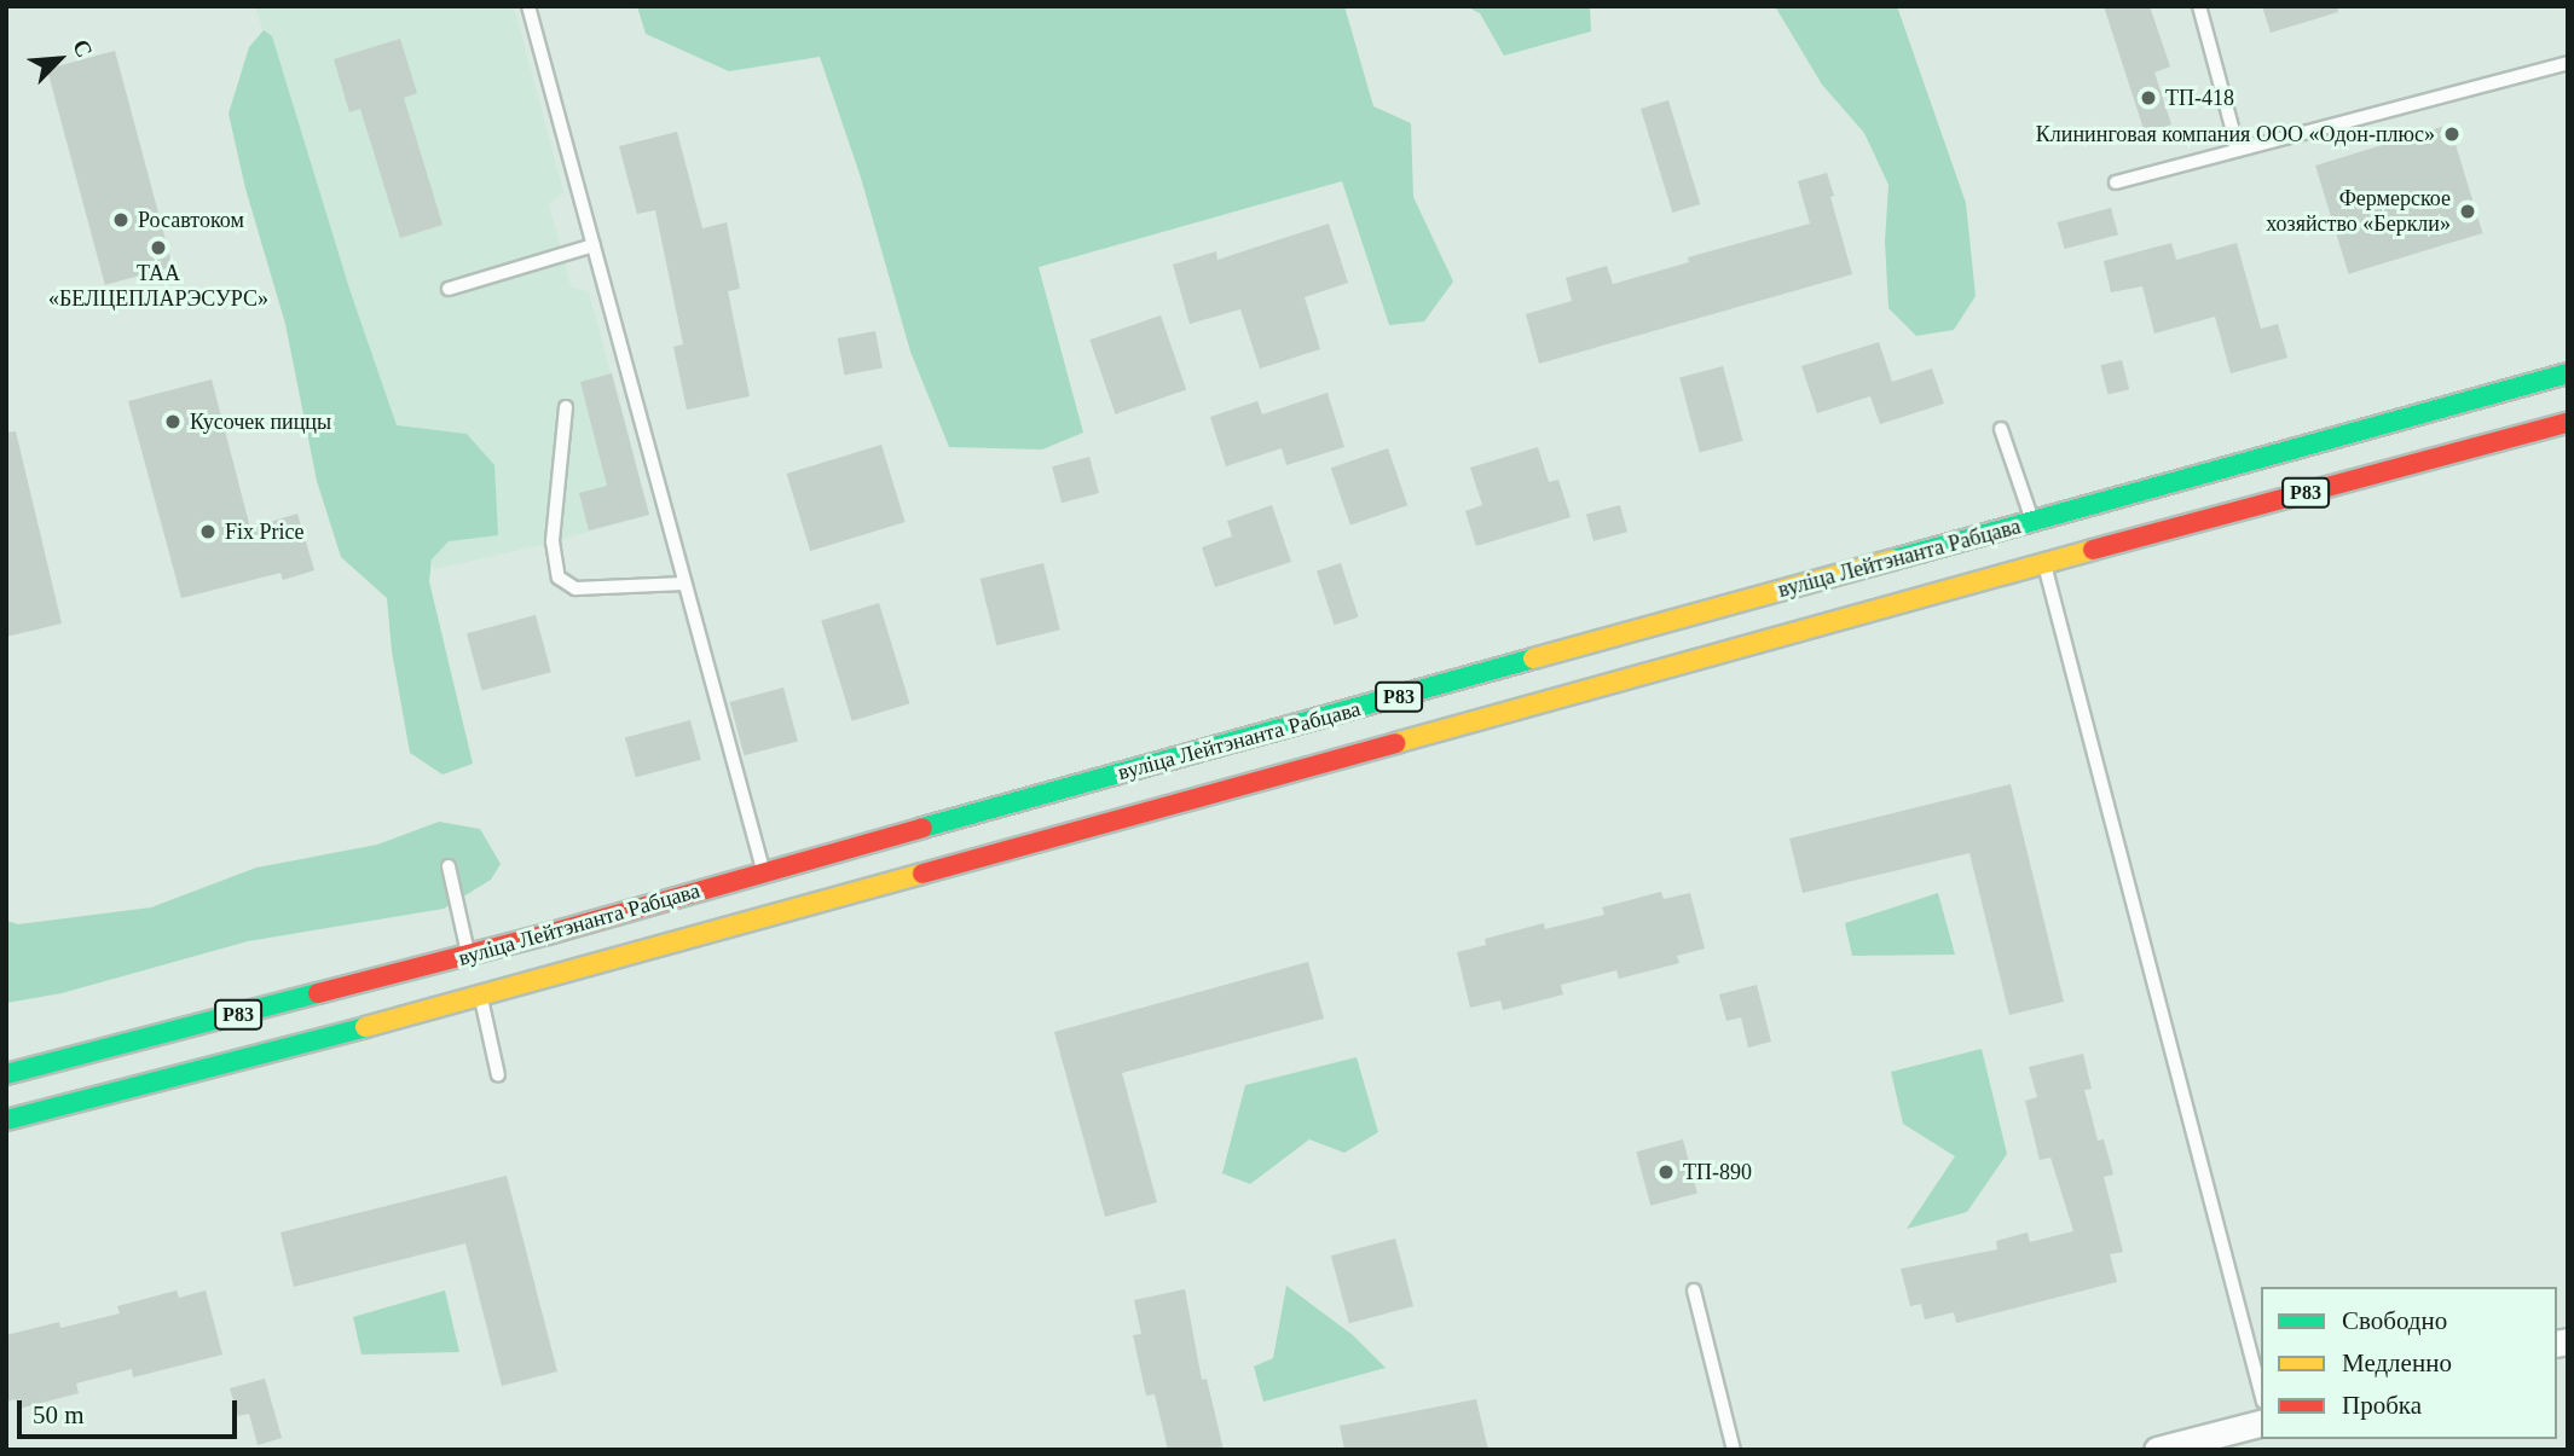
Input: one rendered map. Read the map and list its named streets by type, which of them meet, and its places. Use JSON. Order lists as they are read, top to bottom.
{
  "streets": {
    "highway": ["Р83", "вуліца Лейтэнанта Рабцава"]
  },
  "places": [
    "ТП-418",
    "Клининговая компания ООО «Одон-плюс»",
    "Фермерское хозяйство «Беркли»",
    "Росавтоком",
    "ТАА «БЕЛЦЕПЛАРЭСУРС»",
    "Кусочек пиццы",
    "Fix Price",
    "ТП-890"
  ],
  "legend": ["Свободно", "Медленно", "Пробка"],
  "scale_bar": "50 m",
  "north": "top right"
}
